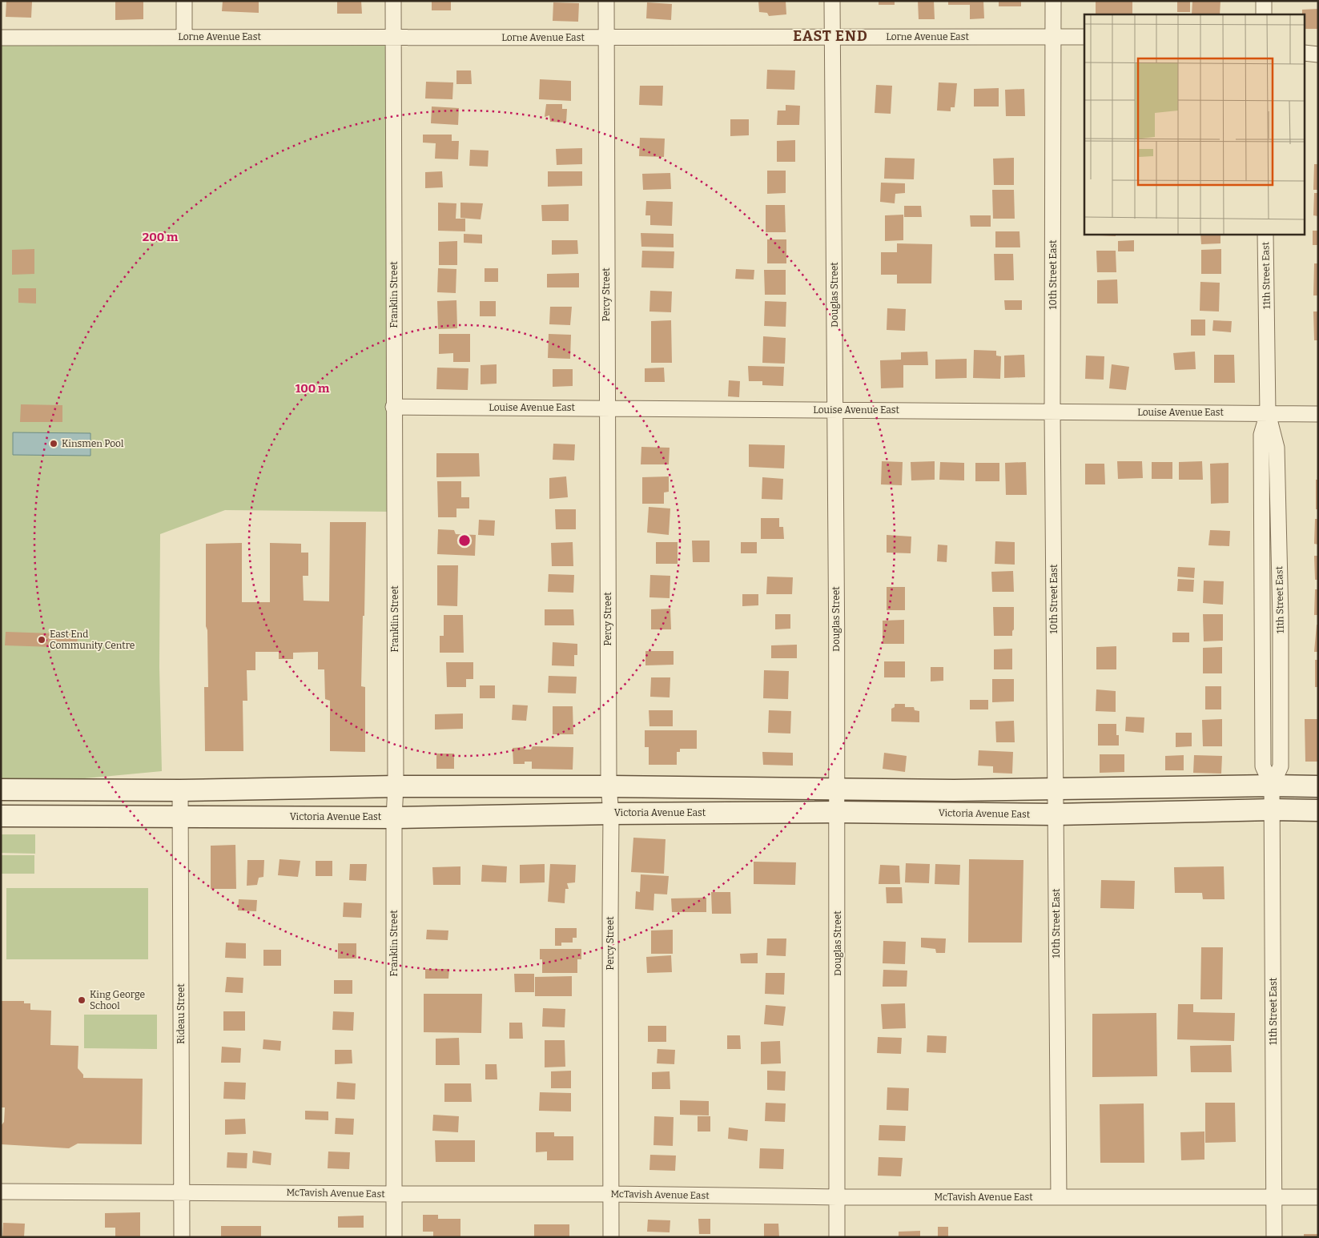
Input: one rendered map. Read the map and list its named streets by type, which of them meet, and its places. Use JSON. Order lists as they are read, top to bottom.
{
  "streets": {
    "main road": ["Victoria Avenue East"],
    "street": [
      "Lorne Avenue East",
      "10th Street East",
      "11th Street East",
      "Franklin Street",
      "Percy Street",
      "Douglas Street",
      "Louise Avenue East",
      "Rideau Street",
      "McTavish Avenue East"
    ]
  },
  "crossings": [
    ["Lorne Avenue East", "10th Street East"],
    ["Lorne Avenue East", "Franklin Street"],
    ["Lorne Avenue East", "Percy Street"],
    ["Lorne Avenue East", "Douglas Street"],
    ["10th Street East", "Louise Avenue East"],
    ["10th Street East", "Victoria Avenue East"],
    ["10th Street East", "McTavish Avenue East"],
    ["11th Street East", "Louise Avenue East"],
    ["11th Street East", "Victoria Avenue East"],
    ["11th Street East", "McTavish Avenue East"],
    ["Franklin Street", "Louise Avenue East"],
    ["Franklin Street", "Victoria Avenue East"],
    ["Franklin Street", "McTavish Avenue East"],
    ["Percy Street", "Louise Avenue East"],
    ["Percy Street", "Victoria Avenue East"],
    ["Percy Street", "McTavish Avenue East"],
    ["Douglas Street", "Louise Avenue East"],
    ["Douglas Street", "Victoria Avenue East"],
    ["Douglas Street", "McTavish Avenue East"],
    ["Victoria Avenue East", "Rideau Street"],
    ["Rideau Street", "McTavish Avenue East"]
  ],
  "districts": ["EAST END"],
  "places": ["Kinsmen Pool", "East End Community Centre", "King George School"],
  "rings": ["200 m", "100 m"]
}
